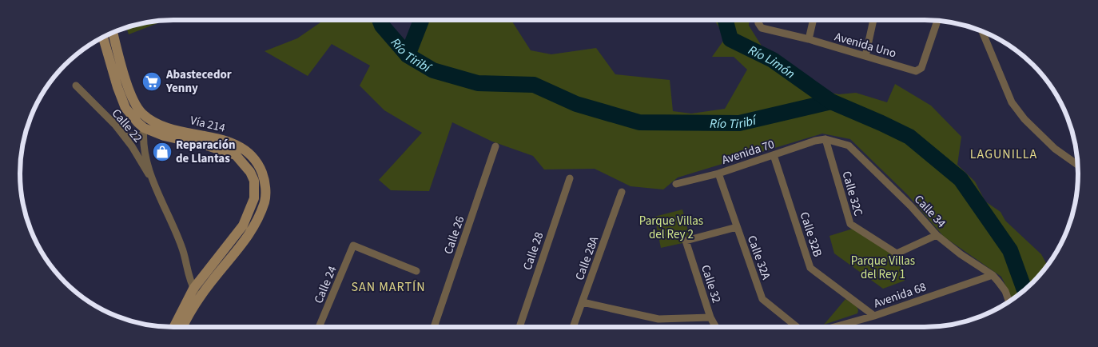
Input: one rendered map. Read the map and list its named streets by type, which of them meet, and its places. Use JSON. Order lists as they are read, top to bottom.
{
  "streets": {
    "main road": ["Vía 214"],
    "street": [
      "Avenida Uno",
      "Calle 22",
      "Avenida 70",
      "Calle 32C",
      "Calle 34",
      "Calle 32B",
      "Calle 26",
      "Calle 28",
      "Calle 32A",
      "Calle 28A",
      "Calle 32",
      "Calle 24",
      "Avenida 68"
    ]
  },
  "crossings": [
    ["Vía 214", "Calle 22"],
    ["Avenida 70", "Calle 32C"],
    ["Avenida 70", "Calle 34"],
    ["Avenida 70", "Calle 32B"],
    ["Avenida 70", "Calle 32A"],
    ["Calle 32C", "Calle 34"],
    ["Calle 34", "Avenida 68"],
    ["Calle 32B", "Avenida 68"],
    ["Calle 32A", "Calle 32"]
  ],
  "districts": ["LAGUNILLA", "SAN MARTÍN"],
  "water": ["Río Tiribí", "Río Limón"],
  "parks": ["Parque Villas del Rey 2", "Parque Villas del Rey 1"],
  "places": {
    "supermarket": ["Abastecedor Yenny"],
    "shop": ["Reparación de Llantas"]
  }
}
